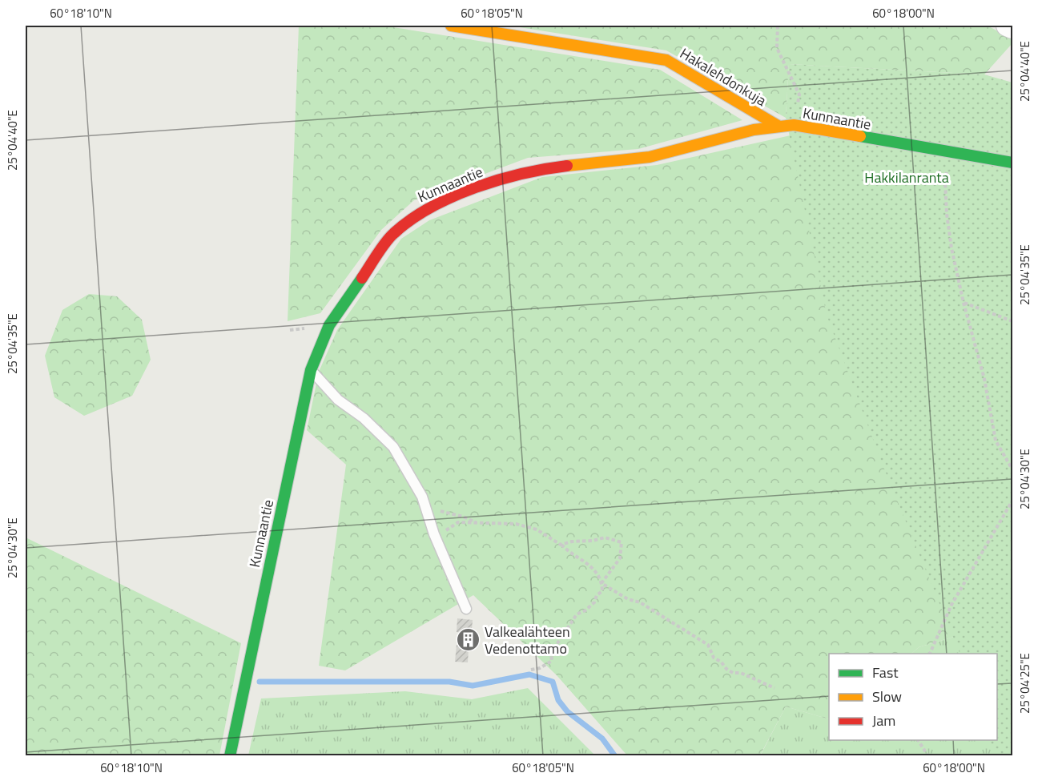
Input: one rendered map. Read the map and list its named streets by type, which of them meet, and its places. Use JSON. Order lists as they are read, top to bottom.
{
  "streets": {
    "street": ["Hakalehdonkuja", "Kunnaantie"]
  },
  "crossings": [
    ["Hakalehdonkuja", "Kunnaantie"]
  ],
  "parks": ["Hakkilanranta"],
  "places": {
    "building": ["Valkealähteen Vedenottamo"]
  },
  "legend": ["Fast", "Slow", "Jam"],
  "coordinates": [
    "60°18'10\"N",
    "60°18'05\"N",
    "60°18'00\"N",
    "25°04'40\"E",
    "25°04'35\"E",
    "25°04'30\"E",
    "25°04'25\"E"
  ]
}
